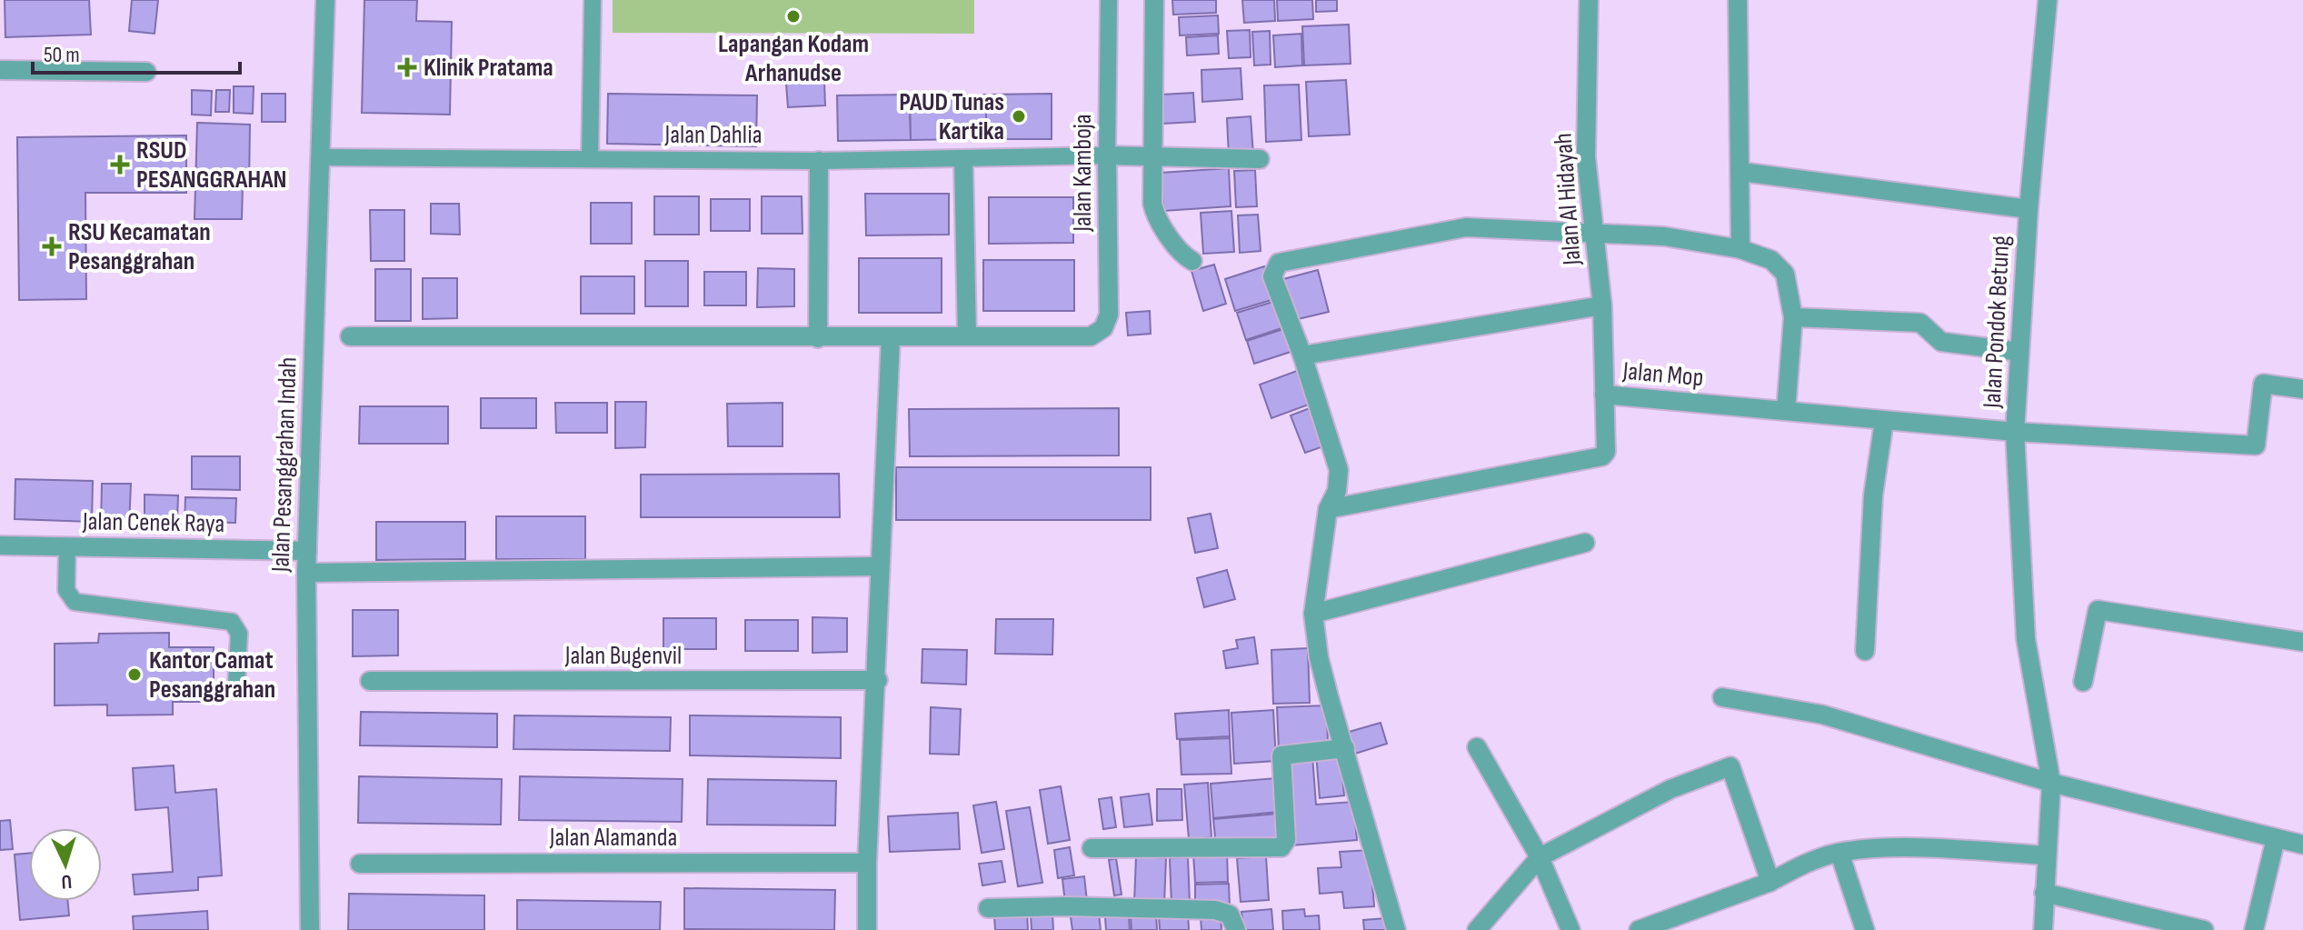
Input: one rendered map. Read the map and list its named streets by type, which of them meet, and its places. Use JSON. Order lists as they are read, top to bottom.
{
  "streets": {
    "street": [
      "Jalan Kamboja",
      "Jalan Al Hidayah",
      "Jalan Pondok Betung",
      "Jalan Mop",
      "Jalan Pesanggrahan Indah",
      "Jalan Cenek Raya",
      "Jalan Bugenvil",
      "Jalan Alamanda"
    ],
    "lane": ["Jalan Dahlia"]
  },
  "crossings": [
    ["Jalan Dahlia", "Jalan Kamboja"],
    ["Jalan Dahlia", "Jalan Pesanggrahan Indah"],
    ["Jalan Al Hidayah", "Jalan Mop"],
    ["Jalan Pondok Betung", "Jalan Mop"],
    ["Jalan Pesanggrahan Indah", "Jalan Cenek Raya"]
  ],
  "places": {
    "other": ["Lapangan Kodam Arhanudse", "PAUD Tunas Kartika", "Kantor Camat Pesanggrahan"],
    "health": ["Klinik Pratama", "RSUD PESANGGRAHAN", "RSU Kecamatan Pesanggrahan"]
  },
  "scale_bar": "50 m",
  "north": "bottom"
}
